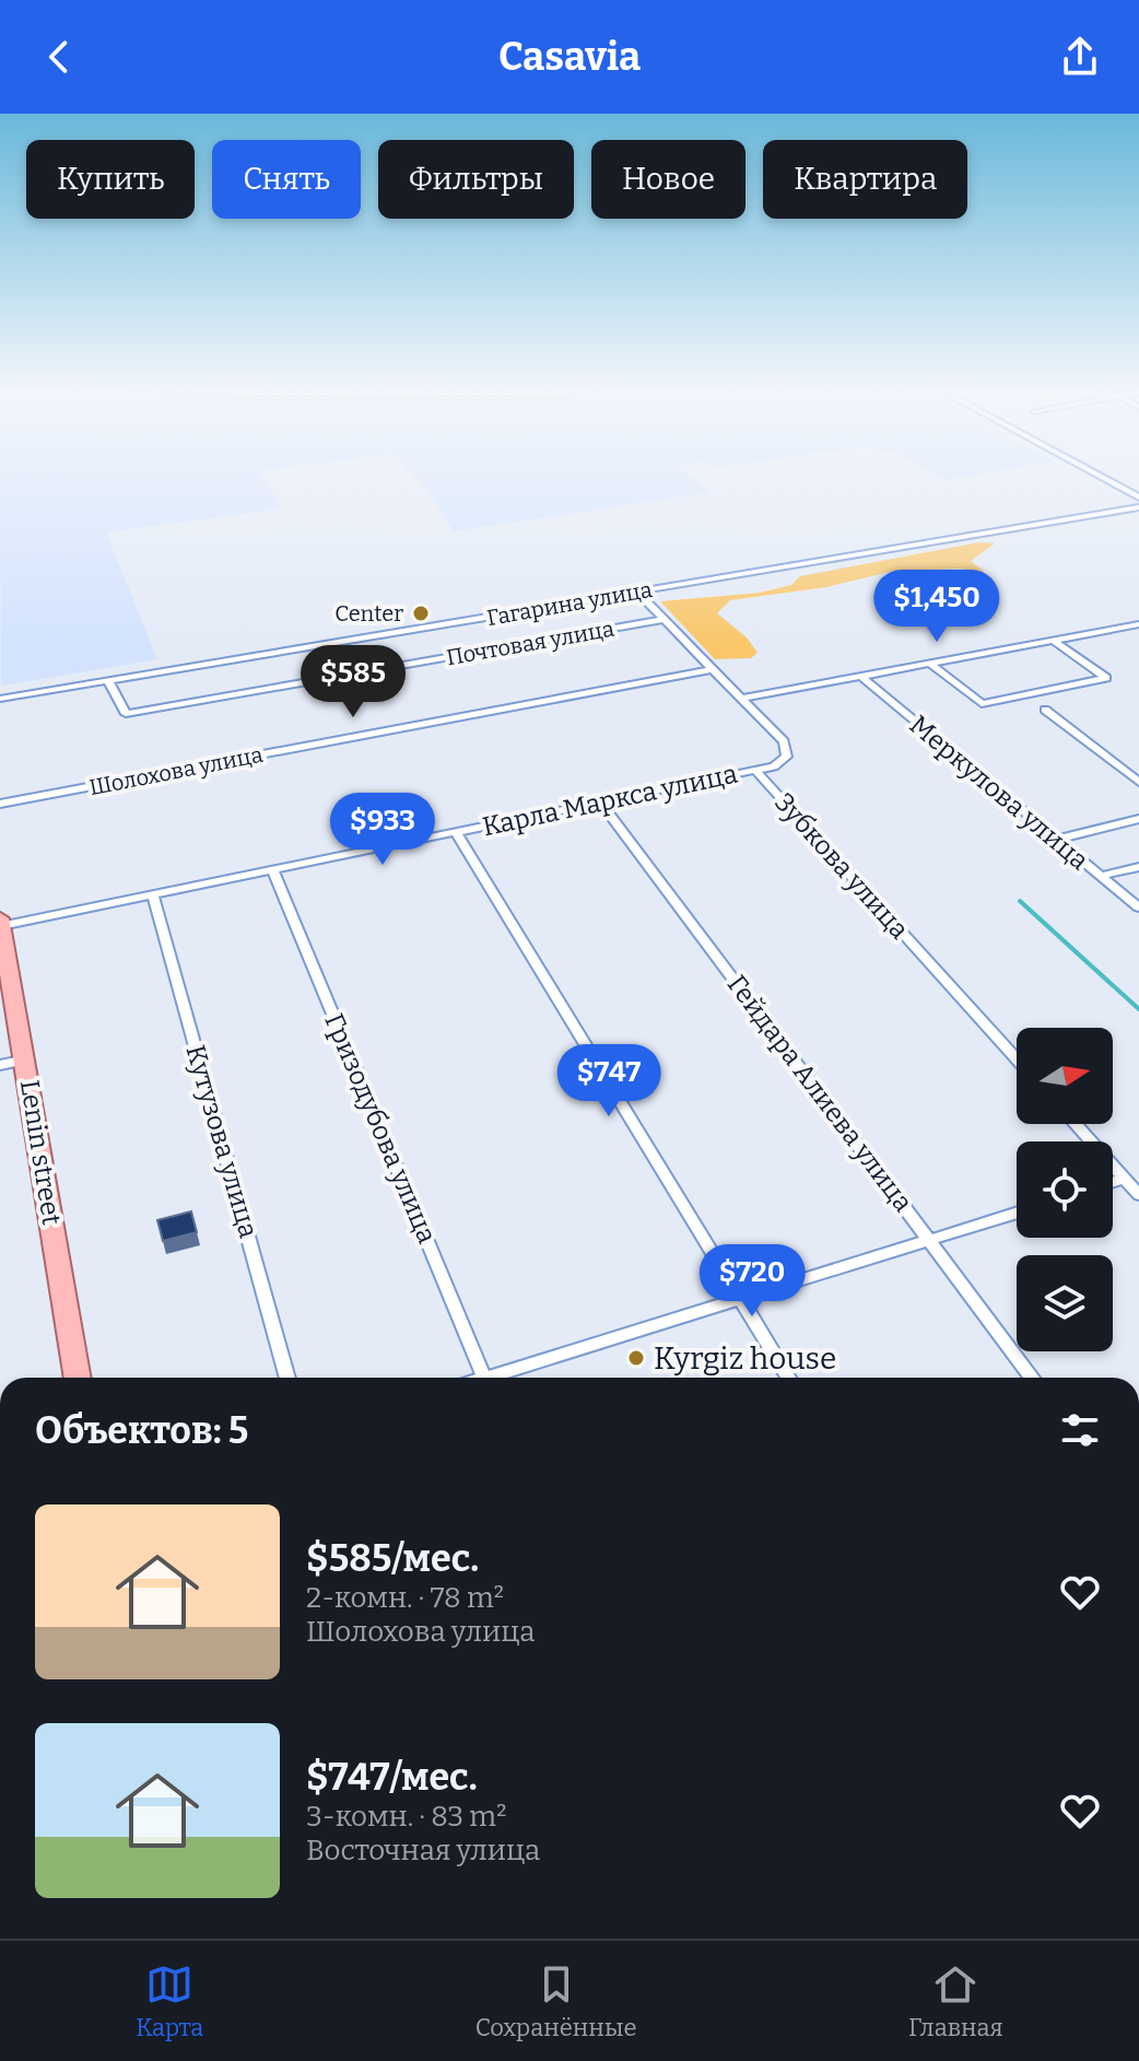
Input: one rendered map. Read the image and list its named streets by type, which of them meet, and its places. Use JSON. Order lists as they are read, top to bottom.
{
  "streets": {
    "main road": ["Lenin street"],
    "street": [
      "Гагарина улица",
      "Почтовая улица",
      "Шолохова улица",
      "Меркулова улица",
      "Карла Маркса улица",
      "Зубкова улица",
      "Гейдара Алиева улица",
      "Гризодубова улица",
      "Кутузова улица"
    ]
  },
  "crossings": [
    ["Гагарина улица", "Почтовая улица"],
    ["Гагарина улица", "Зубкова улица"],
    ["Почтовая улица", "Зубкова улица"],
    ["Шолохова улица", "Зубкова улица"],
    ["Карла Маркса улица", "Зубкова улица"],
    ["Карла Маркса улица", "Гейдара Алиева улица"],
    ["Карла Маркса улица", "Гризодубова улица"],
    ["Карла Маркса улица", "Кутузова улица"],
    ["Карла Маркса улица", "Lenin street"]
  ],
  "places": ["Center", "Kyrgiz house"],
  "north": "right",
  "page": {
    "header": "Casavia",
    "chip": [
      "Купить",
      "Снять",
      "Фильтры",
      "Новое",
      "Квартира"
    ],
    "price": [
      "$1,450",
      "$585",
      "$933",
      "$747",
      "$720"
    ],
    "heading": "Объектов: 5",
    "list": [
      {
        "name": "$585/мес.",
        "note": "2-комн. · 78 m² · Шолохова улица"
      },
      {
        "name": "$747/мес.",
        "note": "3-комн. · 83 m² · Восточная улица"
      }
    ],
    "tabs": ["Карта", "Сохранённые", "Главная"]
  }
}
